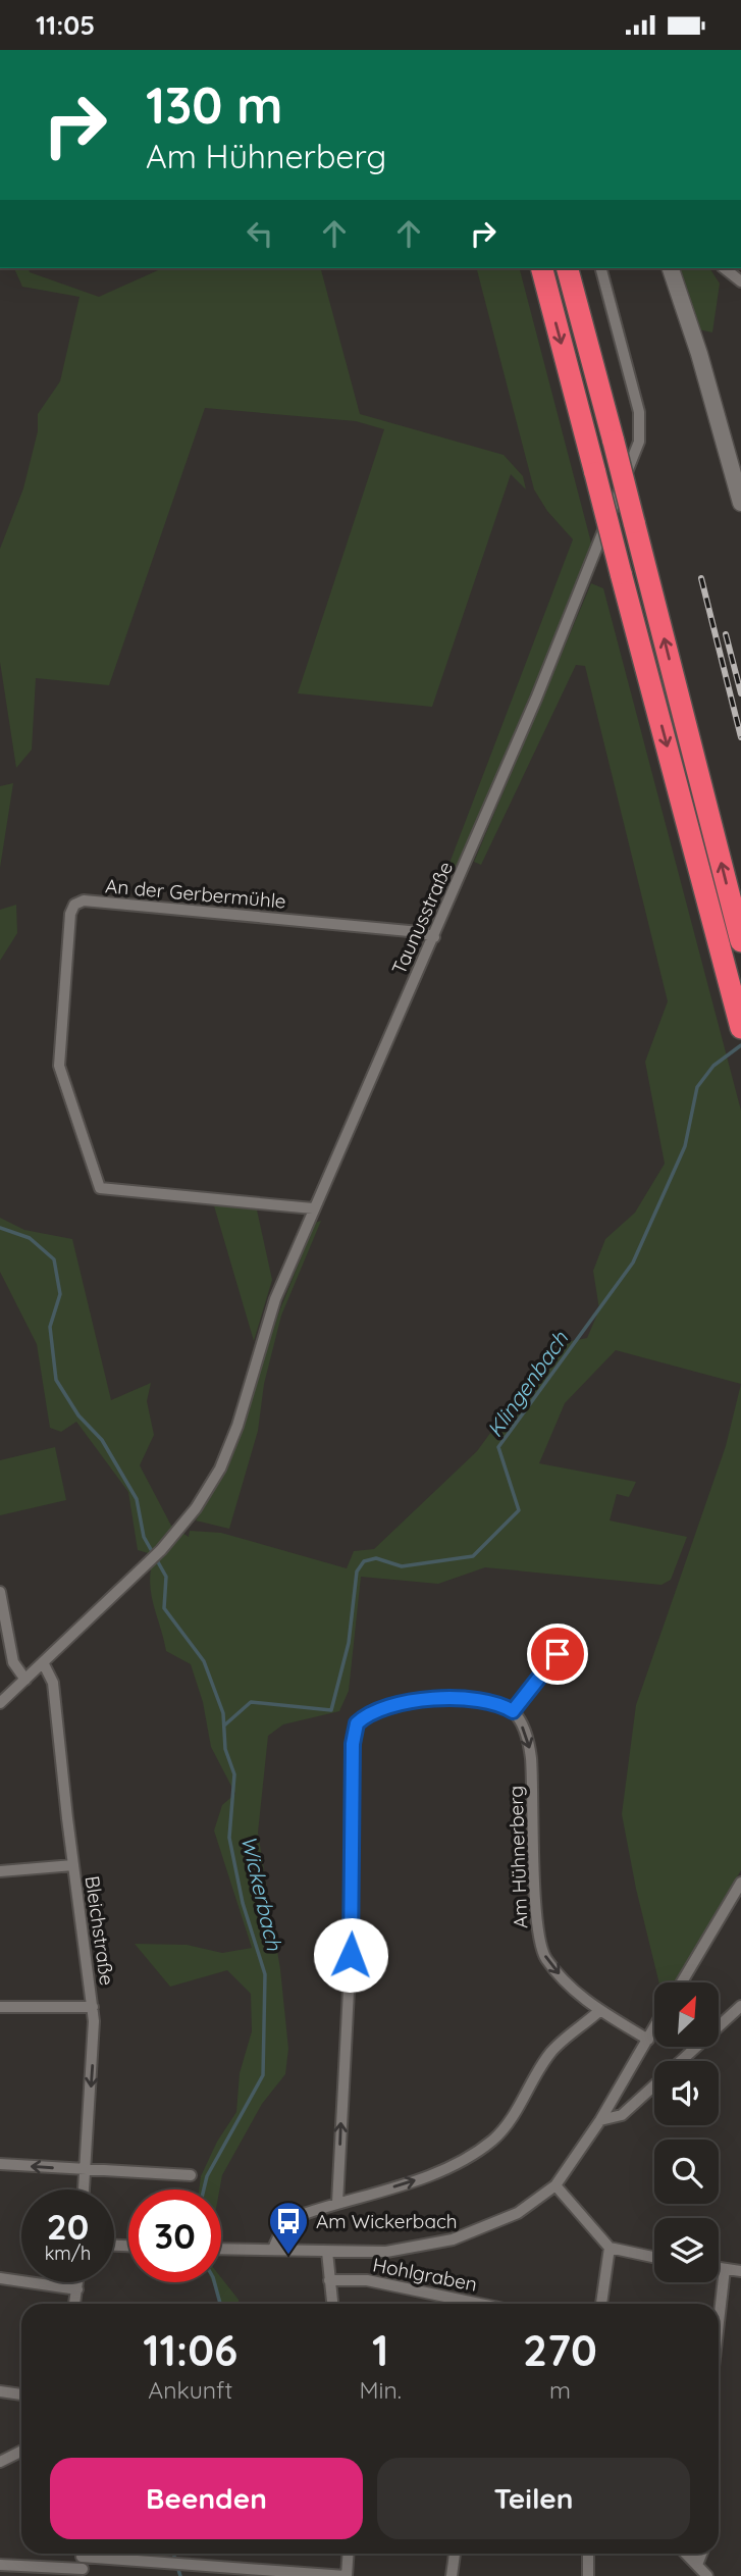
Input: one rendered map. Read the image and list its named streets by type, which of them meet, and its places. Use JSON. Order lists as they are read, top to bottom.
{
  "streets": {
    "street": [
      "An der Gerbermühle",
      "Taunusstraße",
      "Am Hühnerberg",
      "Bleichstraße",
      "Hohlgraben"
    ]
  },
  "crossings": [
    ["An der Gerbermühle", "Taunusstraße"],
    ["Taunusstraße", "Bleichstraße"]
  ],
  "one_way": ["Am Hühnerberg"],
  "water": ["Klingenbach", "Wickerbach"],
  "places": {
    "bus stop": ["Am Wickerbach"]
  },
  "north": "top right",
  "page": {
    "status": "11:05",
    "turn": ["130 m", "Am Hühnerberg"],
    "speed": "20 km/h",
    "limit": "30",
    "eta": [
      "11:06",
      "Ankunft",
      "1",
      "Min.",
      "270",
      "m"
    ],
    "buttons": ["Beenden", "Teilen"]
  }
}
